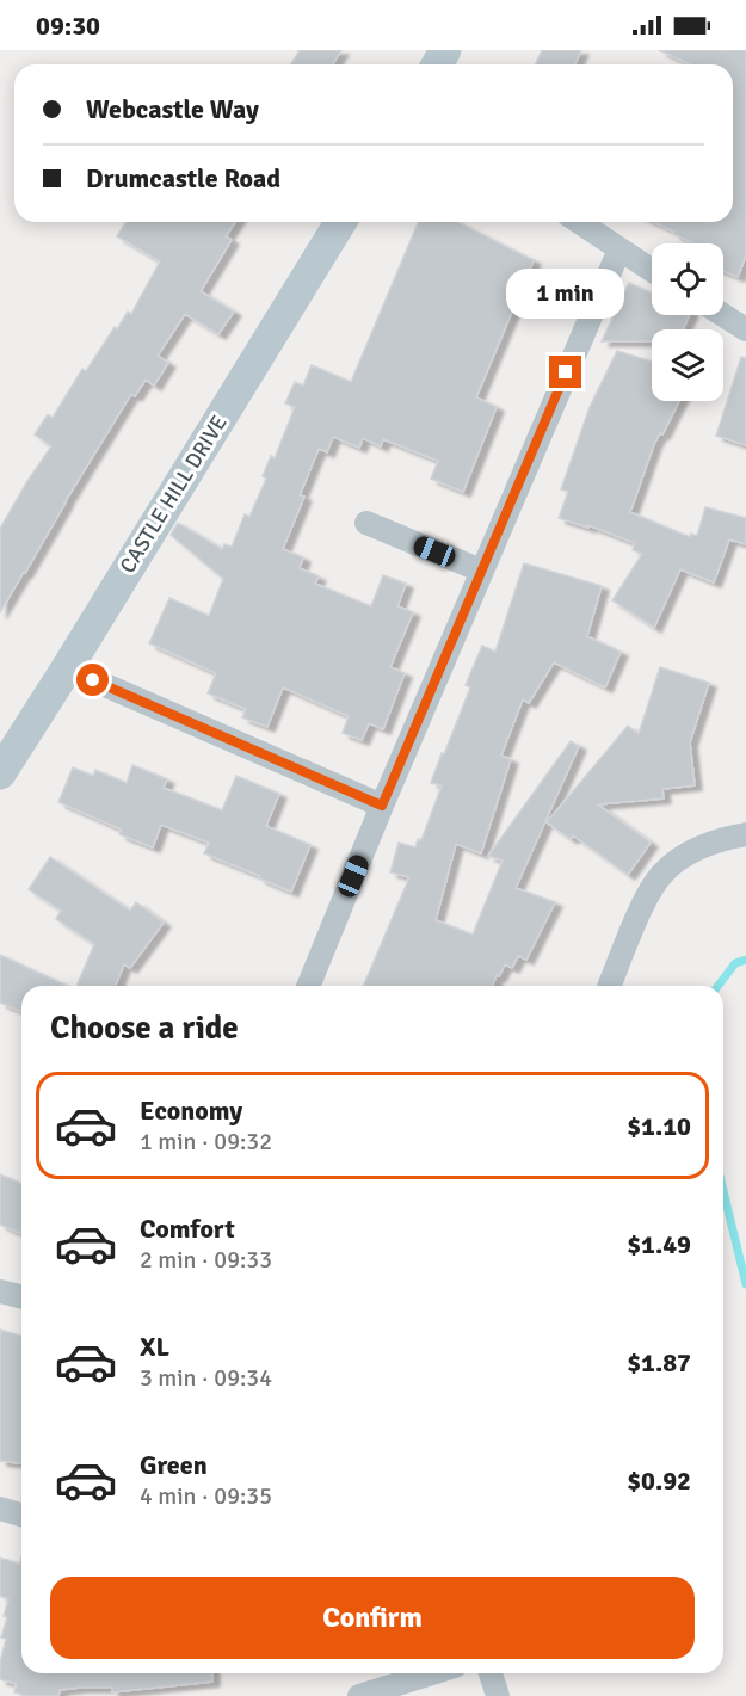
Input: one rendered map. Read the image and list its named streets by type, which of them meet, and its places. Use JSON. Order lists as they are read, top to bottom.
{
  "streets": {
    "street": ["CASTLE HILL DRIVE"]
  },
  "page": {
    "status": "09:30",
    "banner": ["Webcastle Way", "Drumcastle Road"],
    "bubble": "1 min",
    "heading": "Choose a ride",
    "list": [
      {
        "name": "Economy",
        "note": "1 min · 09:32",
        "value": "$1.10"
      },
      {
        "name": "Comfort",
        "note": "2 min · 09:33",
        "value": "$1.49"
      },
      {
        "name": "XL",
        "note": "3 min · 09:34",
        "value": "$1.87"
      },
      {
        "name": "Green",
        "note": "4 min · 09:35",
        "value": "$0.92"
      }
    ],
    "buttons": "Confirm"
  }
}
